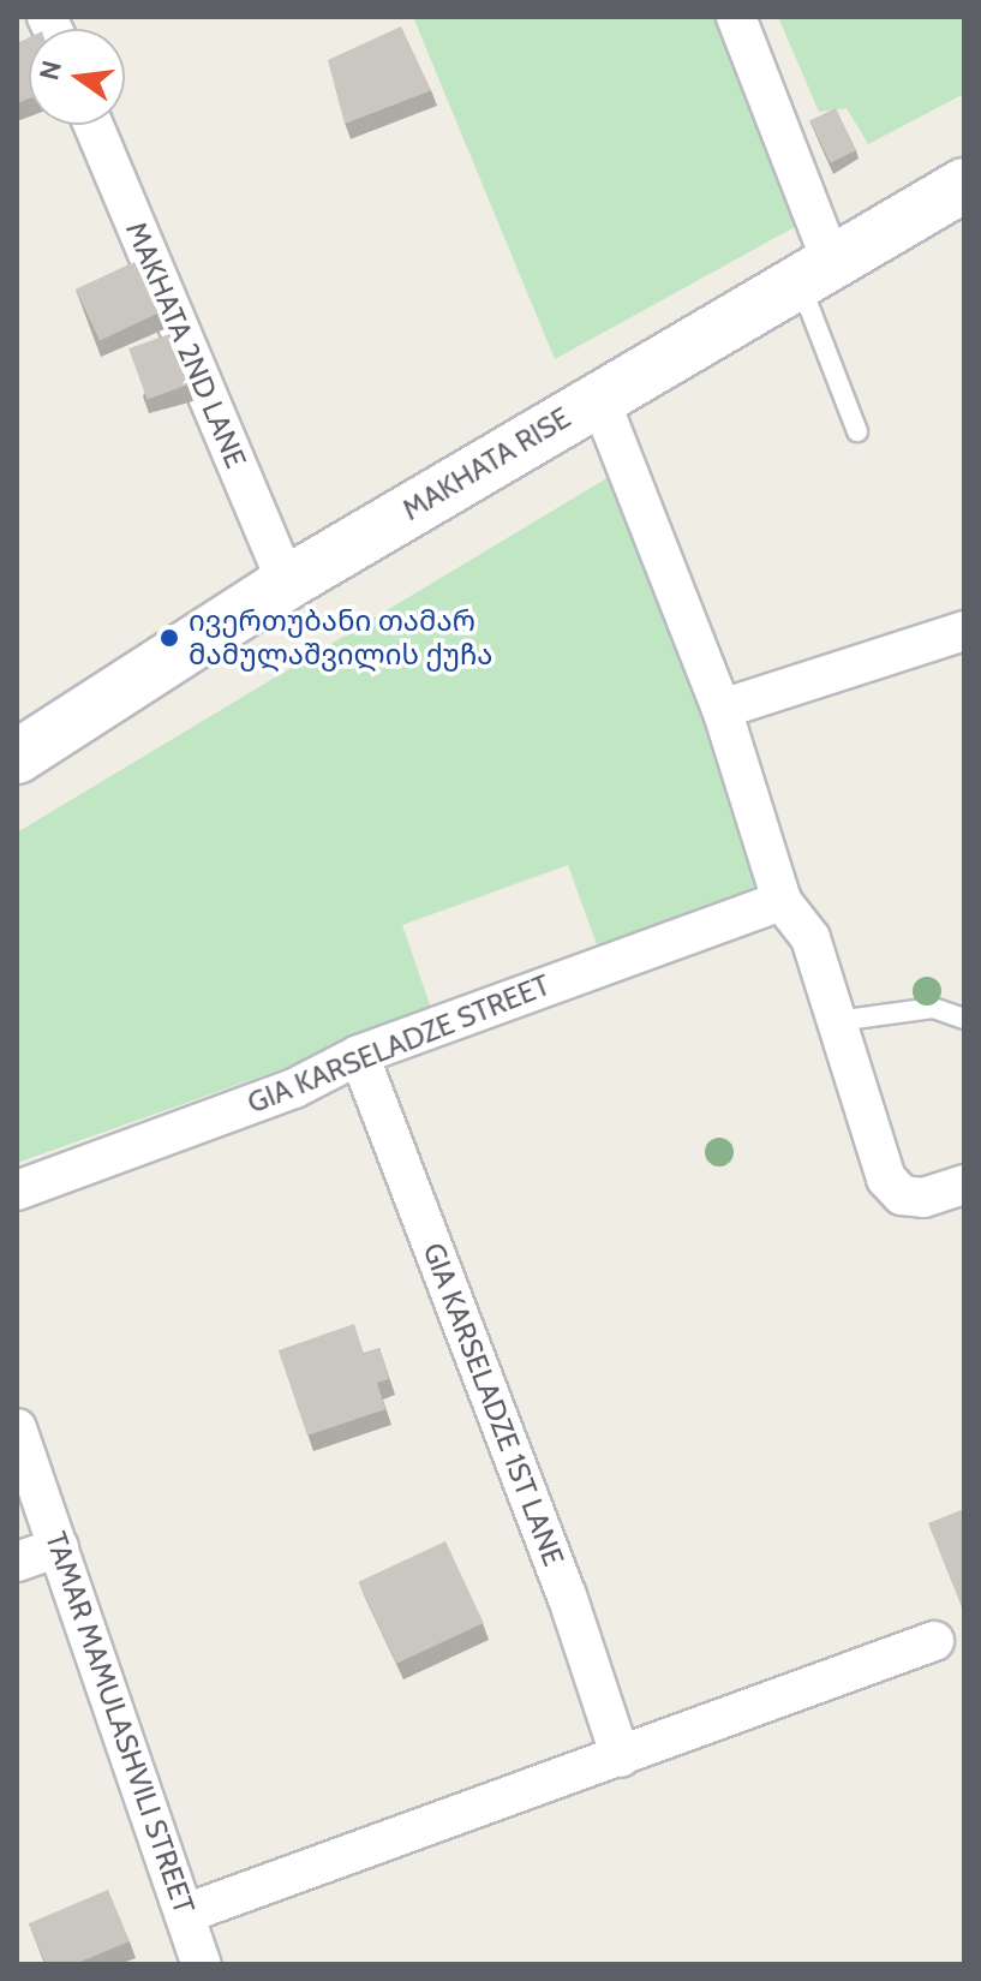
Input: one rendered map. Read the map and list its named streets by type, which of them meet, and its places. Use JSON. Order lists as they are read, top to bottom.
{
  "streets": {
    "main road": ["MAKHATA RISE"],
    "street": [
      "MAKHATA 2ND LANE",
      "GIA KARSELADZE STREET",
      "GIA KARSELADZE 1ST LANE",
      "TAMAR MAMULASHVILI STREET"
    ]
  },
  "crossings": [
    ["MAKHATA 2ND LANE", "MAKHATA RISE"],
    ["GIA KARSELADZE STREET", "GIA KARSELADZE 1ST LANE"]
  ],
  "places": ["ივერთუბანი თამარ მამულაშვილის ქუჩა"],
  "north": "left"
}
